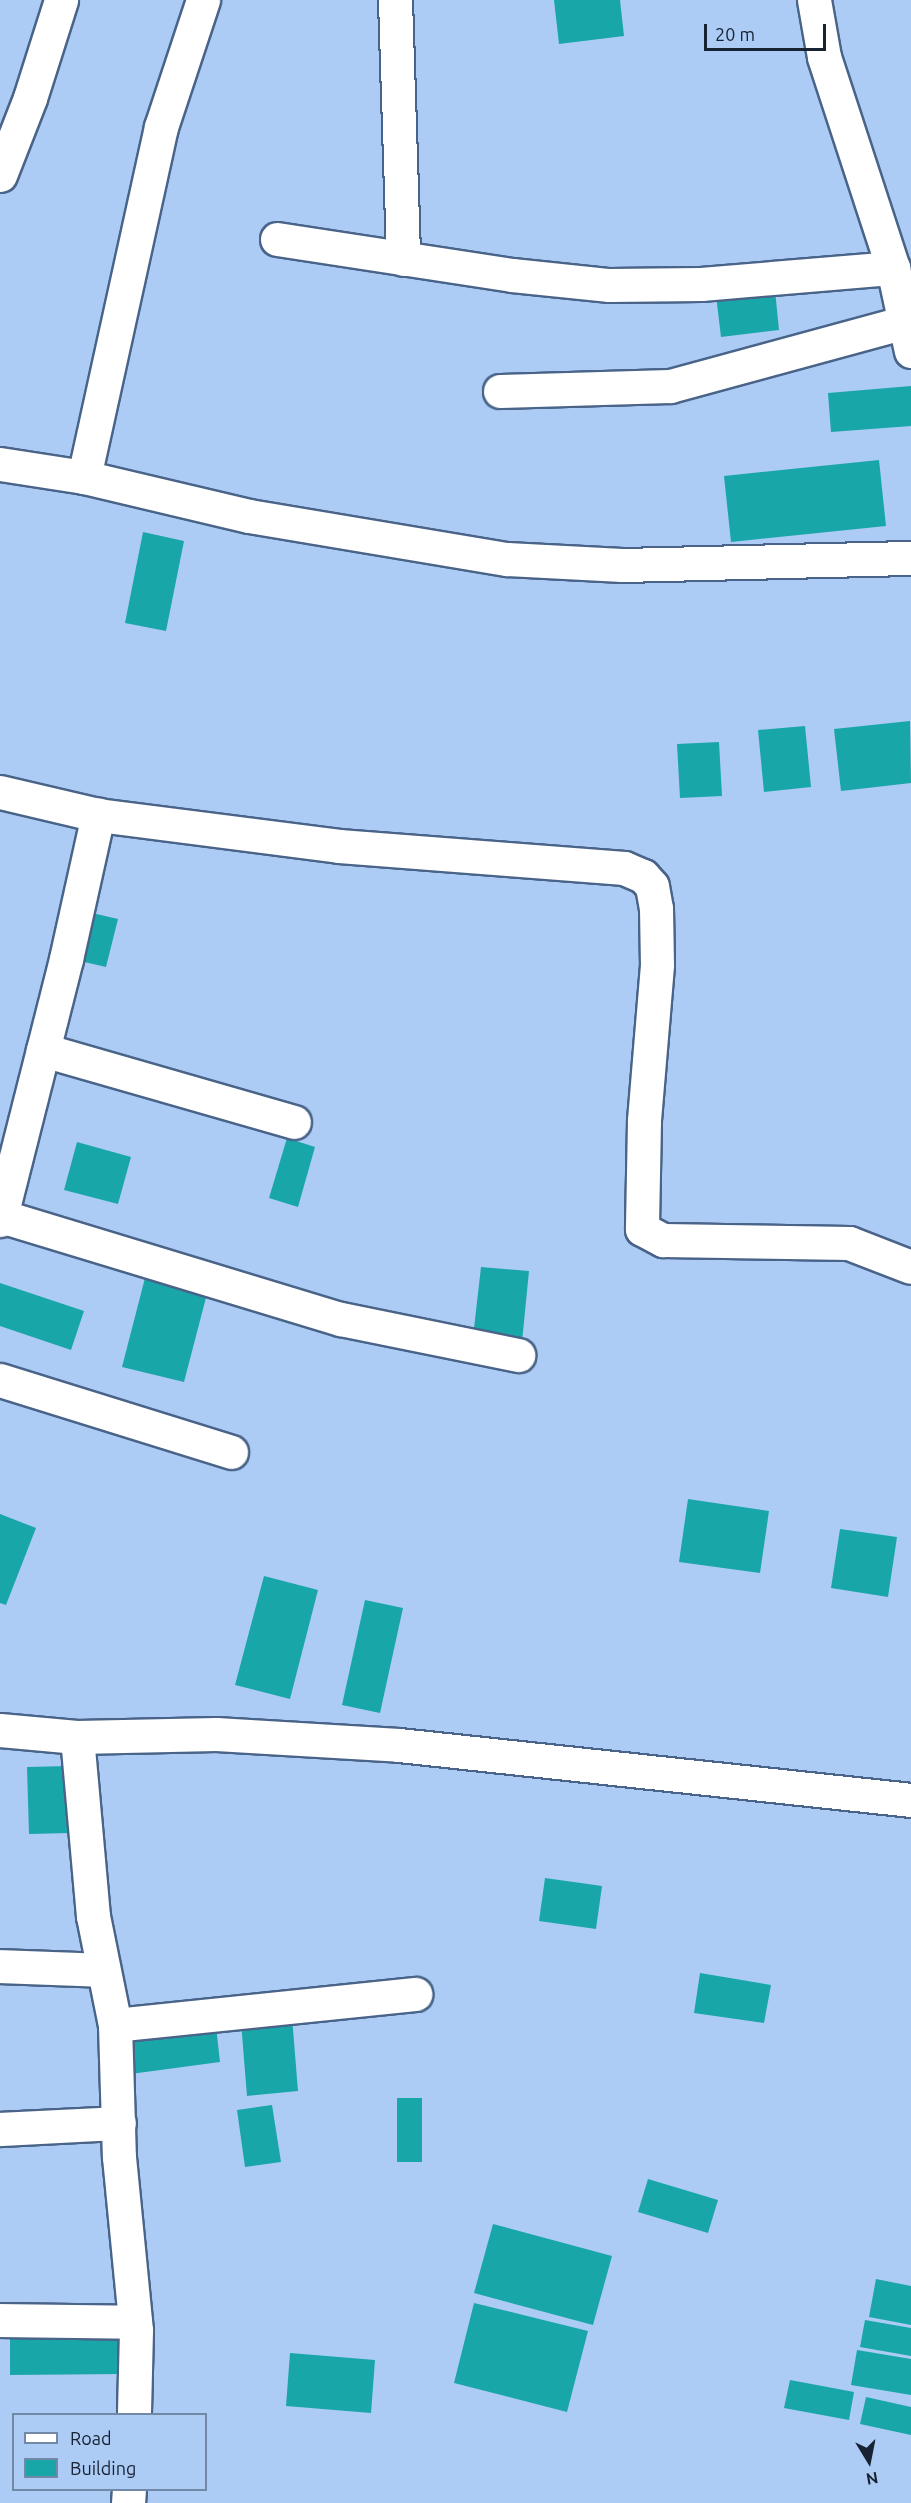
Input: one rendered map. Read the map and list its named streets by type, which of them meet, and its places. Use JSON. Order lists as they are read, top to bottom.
{
  "legend": ["Road", "Building"],
  "scale_bar": "20 m",
  "north": "bottom"
}
